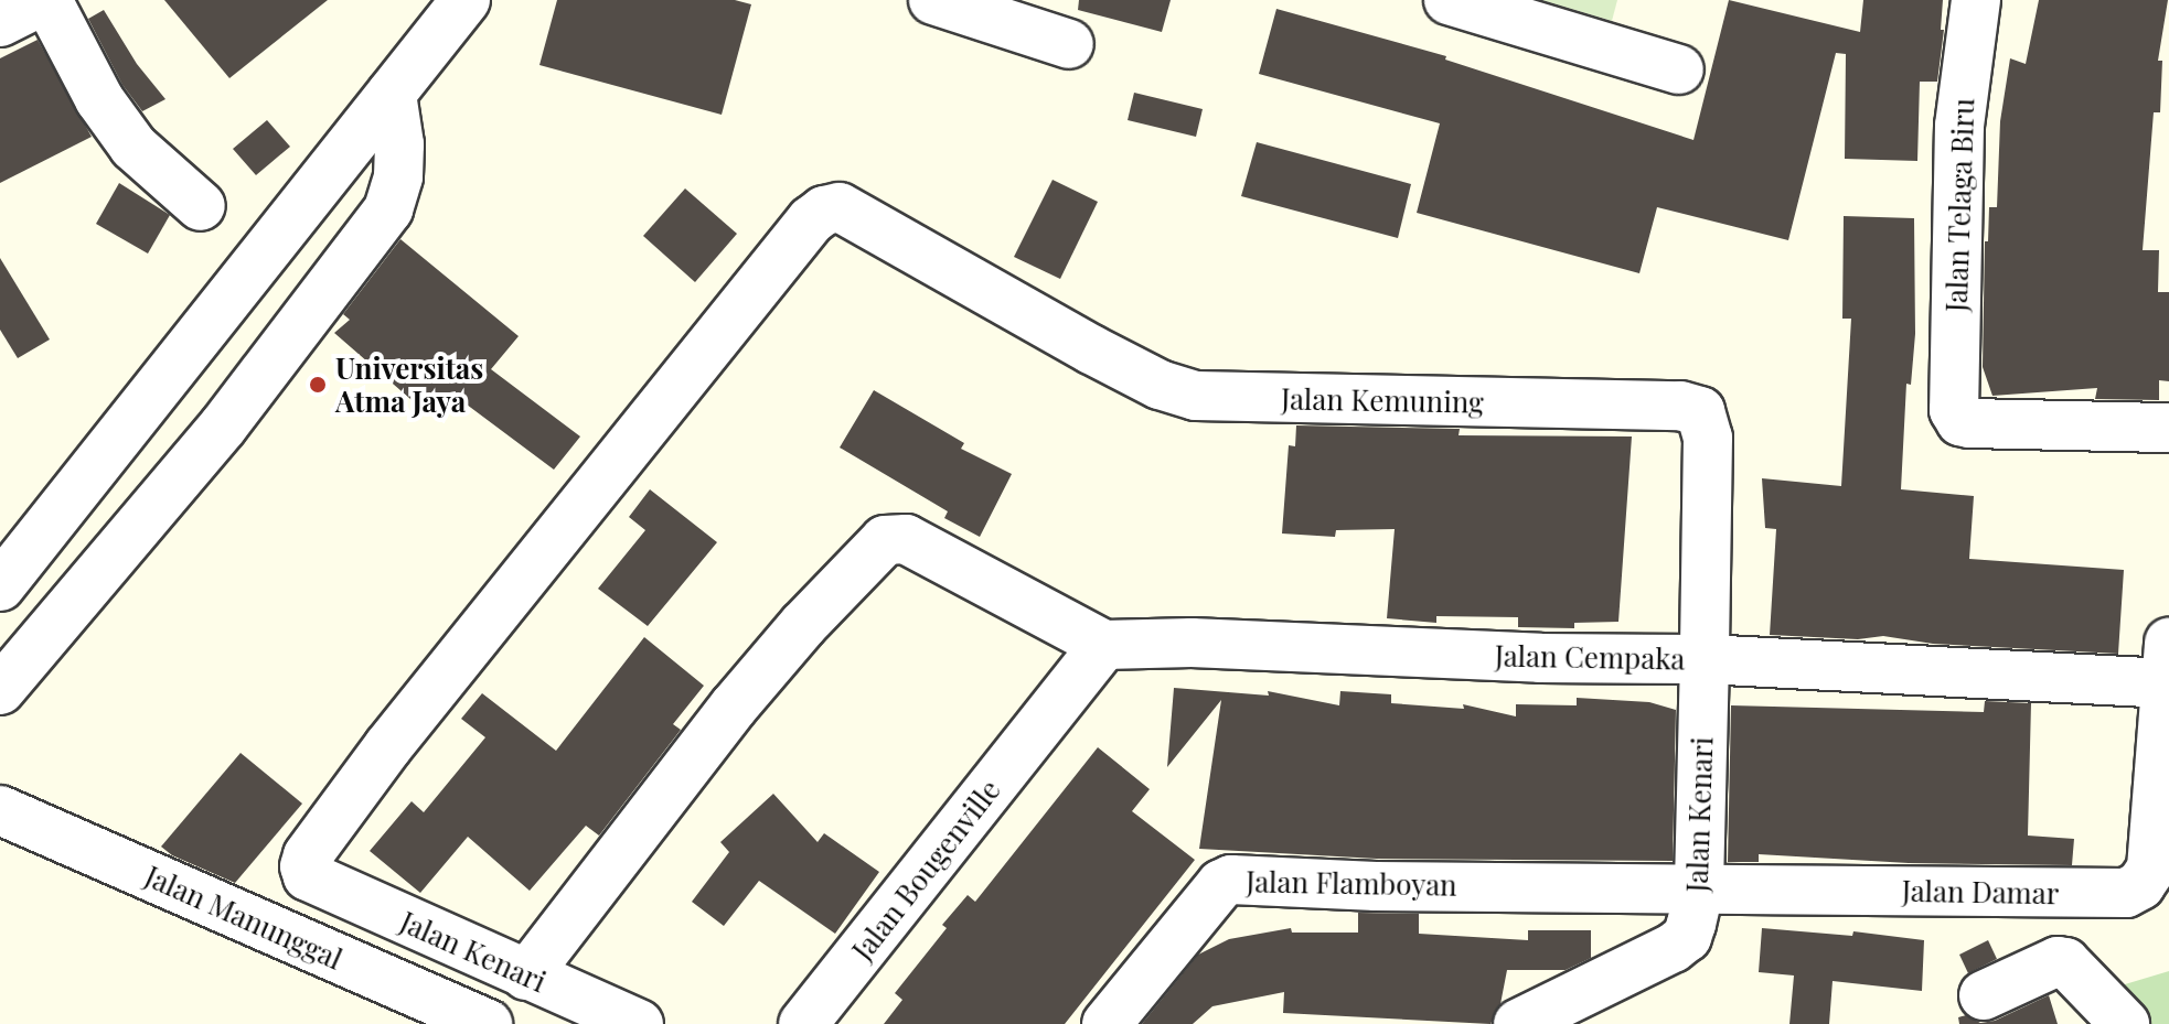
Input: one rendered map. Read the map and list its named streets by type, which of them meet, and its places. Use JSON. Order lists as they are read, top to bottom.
{
  "streets": {
    "street": [
      "Jalan Telaga Biru",
      "Jalan Kemuning",
      "Jalan Cempaka",
      "Jalan Kenari",
      "Jalan Bougenville",
      "Jalan Flamboyan",
      "Jalan Damar",
      "Jalan Manunggal"
    ]
  },
  "crossings": [
    ["Jalan Kemuning", "Jalan Cempaka"],
    ["Jalan Kemuning", "Jalan Kenari"],
    ["Jalan Cempaka", "Jalan Kenari"],
    ["Jalan Cempaka", "Jalan Bougenville"],
    ["Jalan Cempaka", "Jalan Damar"],
    ["Jalan Kenari", "Jalan Damar"],
    ["Jalan Flamboyan", "Jalan Damar"]
  ],
  "places": ["Universitas Atma Jaya"]
}
